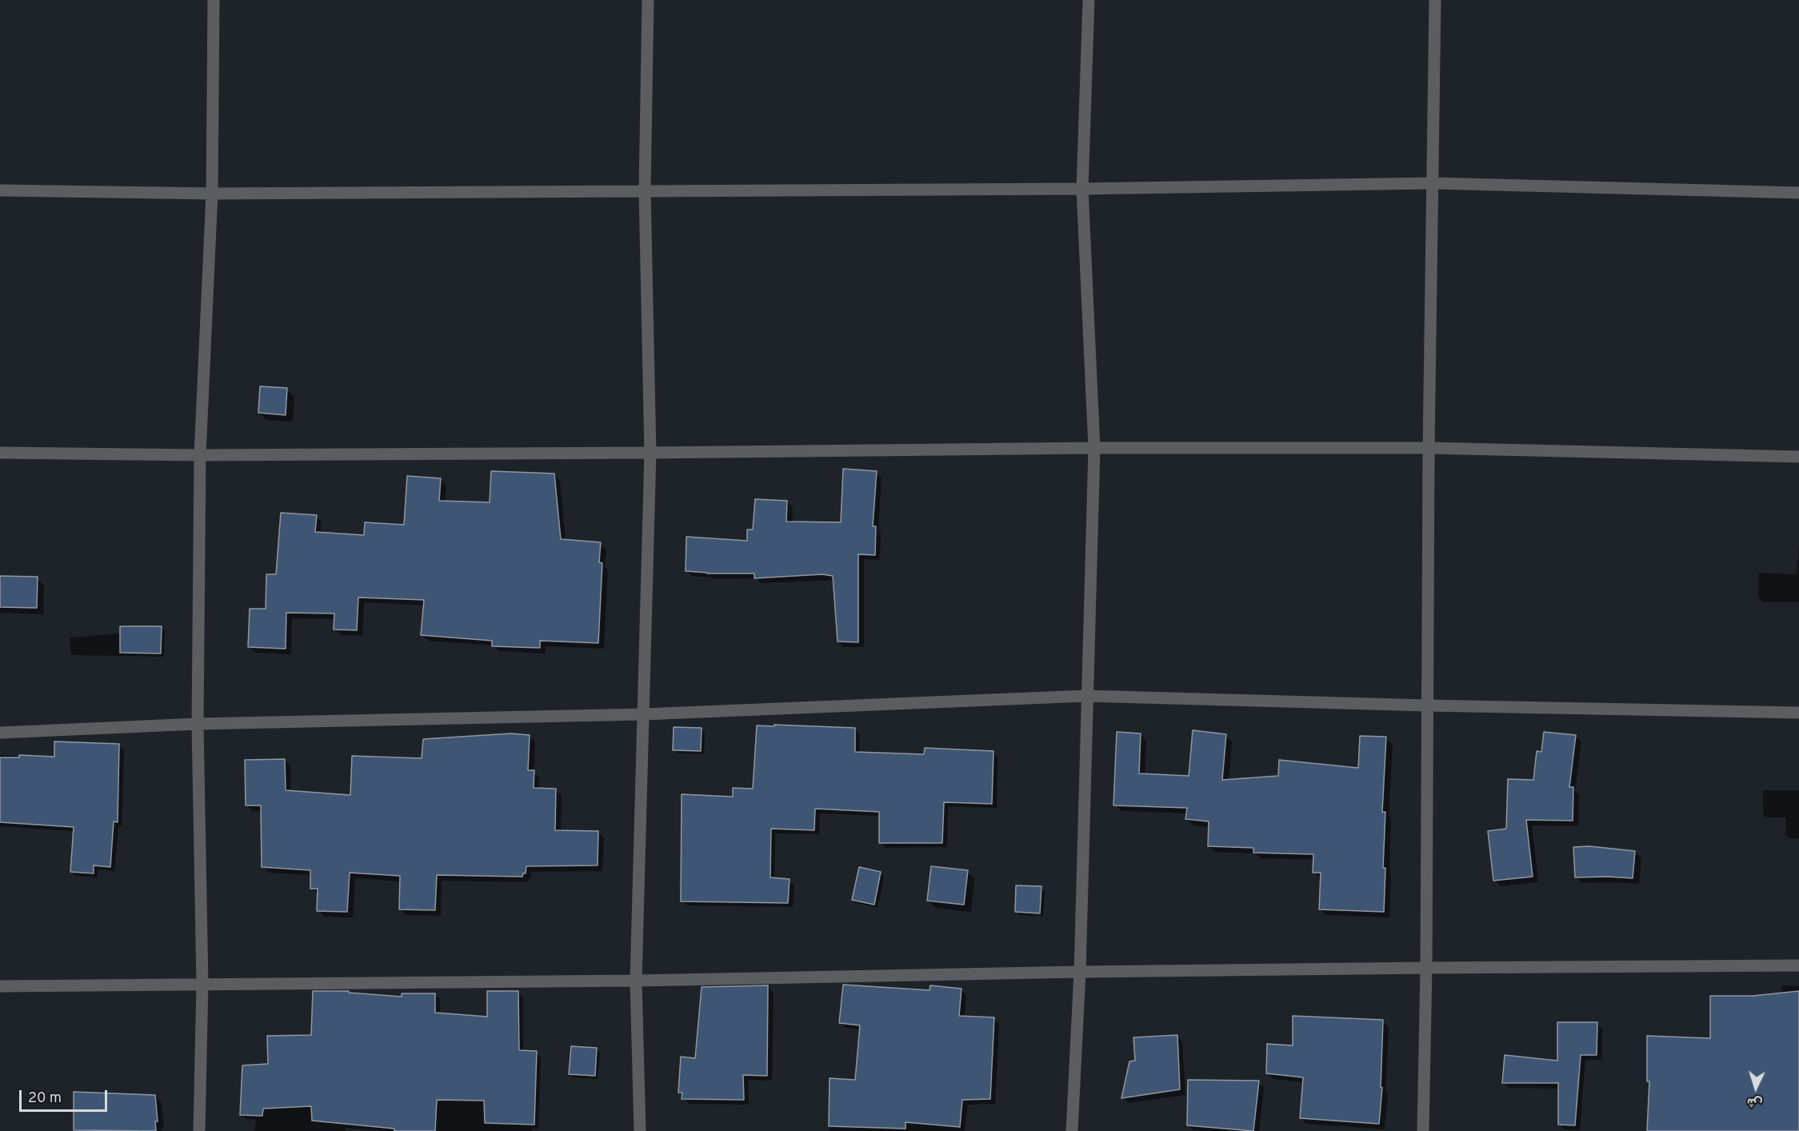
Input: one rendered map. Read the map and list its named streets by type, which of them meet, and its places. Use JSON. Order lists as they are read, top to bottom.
{
  "scale_bar": "20 m",
  "north": "bottom"
}
